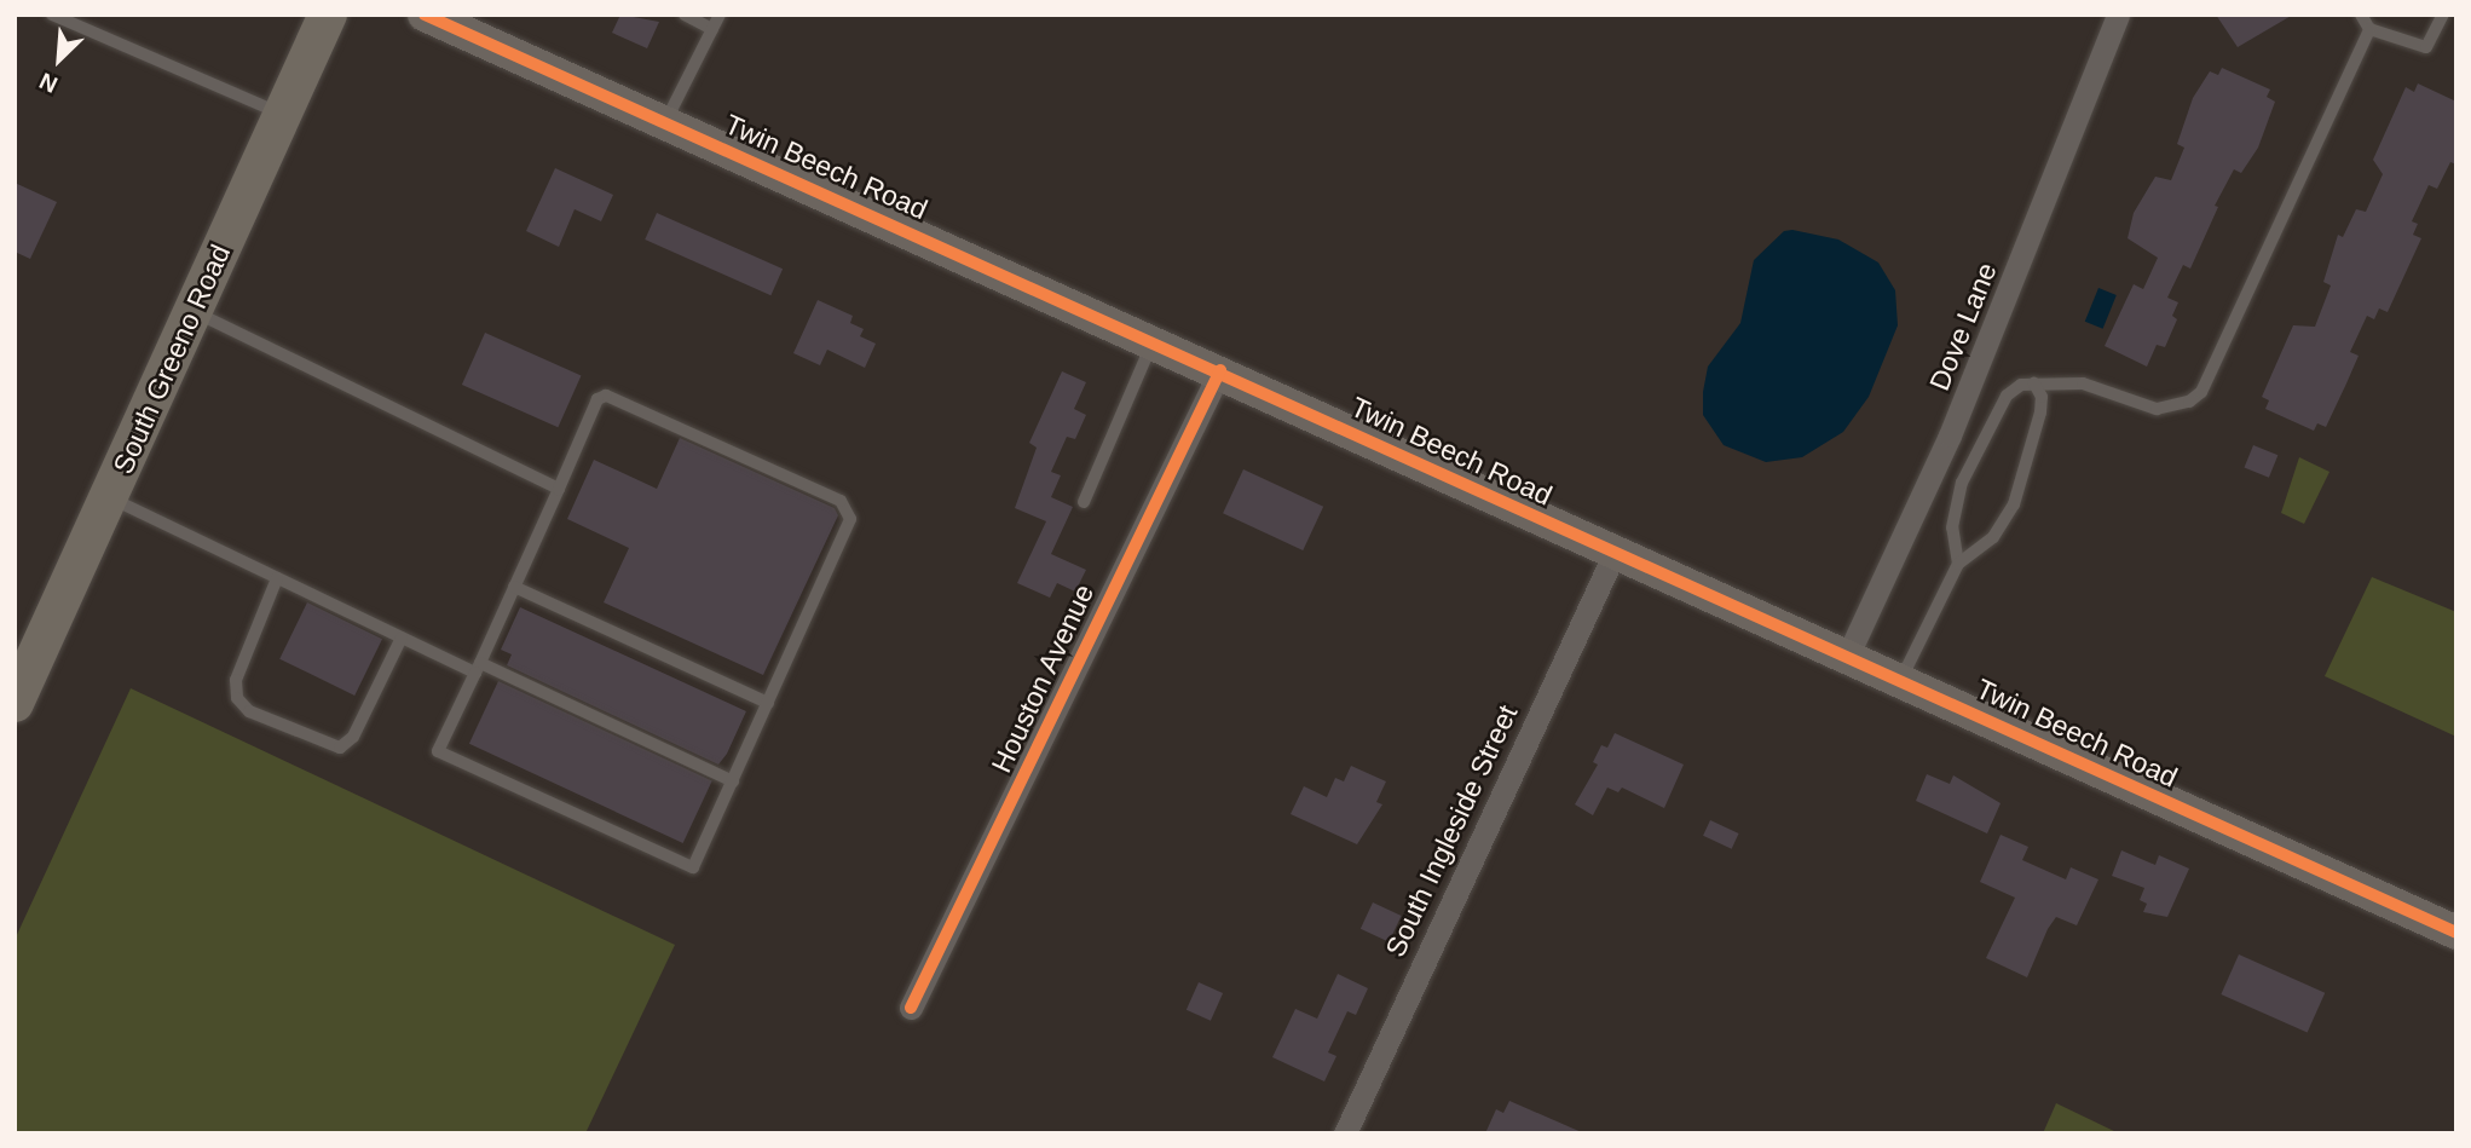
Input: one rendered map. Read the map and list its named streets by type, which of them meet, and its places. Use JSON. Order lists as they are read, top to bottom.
{
  "streets": {
    "main road": ["South Greeno Road"],
    "street": [
      "Twin Beech Road",
      "Dove Lane",
      "Houston Avenue",
      "South Ingleside Street"
    ]
  },
  "crossings": [
    ["Twin Beech Road", "Dove Lane"],
    ["Twin Beech Road", "Houston Avenue"],
    ["Twin Beech Road", "South Ingleside Street"]
  ],
  "north": "bottom left"
}
